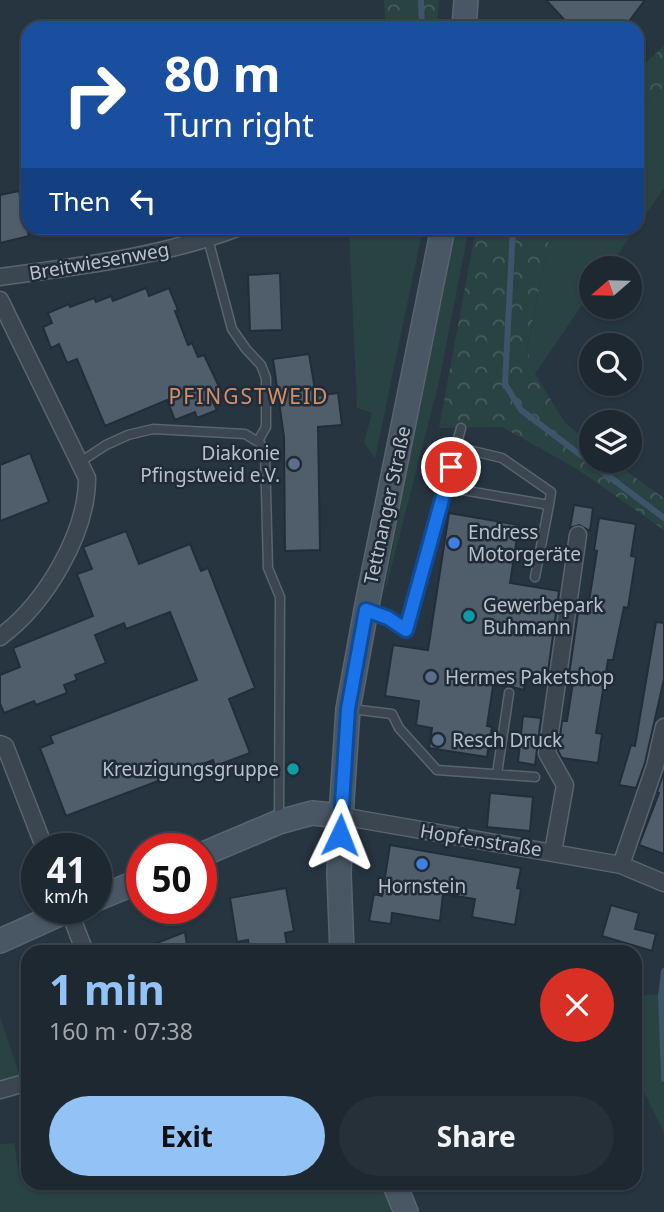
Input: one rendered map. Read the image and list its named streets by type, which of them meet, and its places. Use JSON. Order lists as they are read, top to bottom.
{
  "streets": {
    "main road": ["Tettnanger Straße"],
    "street": ["Breitwiesenweg", "Hopfenstraße"]
  },
  "crossings": [
    ["Tettnanger Straße", "Hopfenstraße"]
  ],
  "districts": ["PFINGSTWEID"],
  "places": [
    "Diakonie Pfingstweid e.V.",
    "Endress Motorgeräte",
    "Gewerbepark Buhmann",
    "Hermes Paketshop",
    "Resch Druck",
    "Kreuzigungsgruppe",
    "Hornstein"
  ],
  "north": "left",
  "page": {
    "turn": ["80 m", "Turn right"],
    "then": "Then",
    "speed": "41 km/h",
    "limit": "50",
    "heading": ["1 min", "160 m · 07:38"],
    "buttons": ["Exit", "Share"]
  }
}
